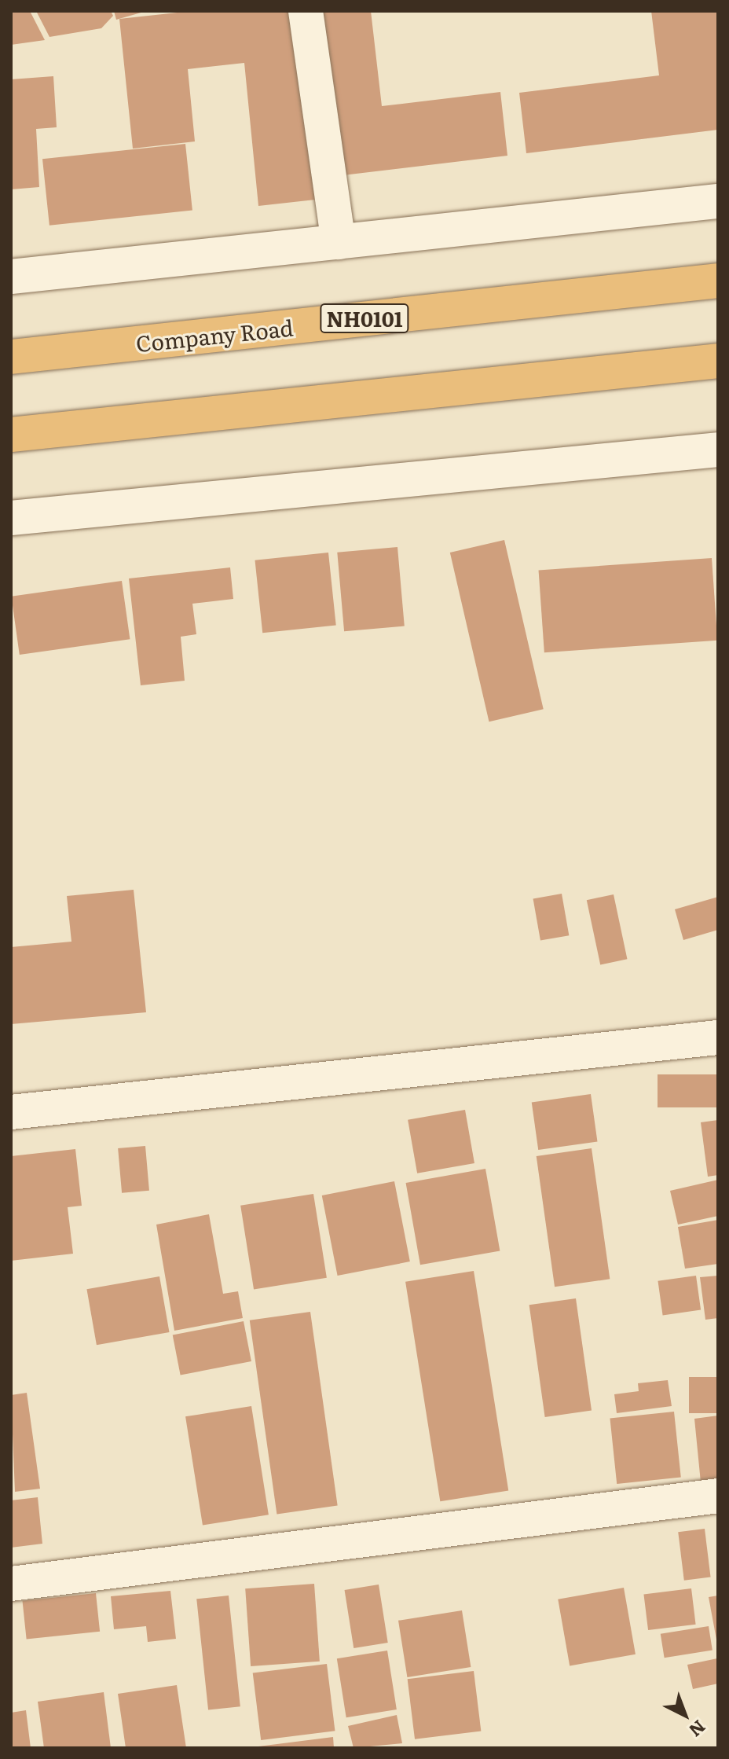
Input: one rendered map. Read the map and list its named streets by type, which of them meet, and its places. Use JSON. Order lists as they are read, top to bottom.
{
  "streets": {
    "highway": ["NH0101", "Company Road"]
  },
  "north": "bottom right"
}
